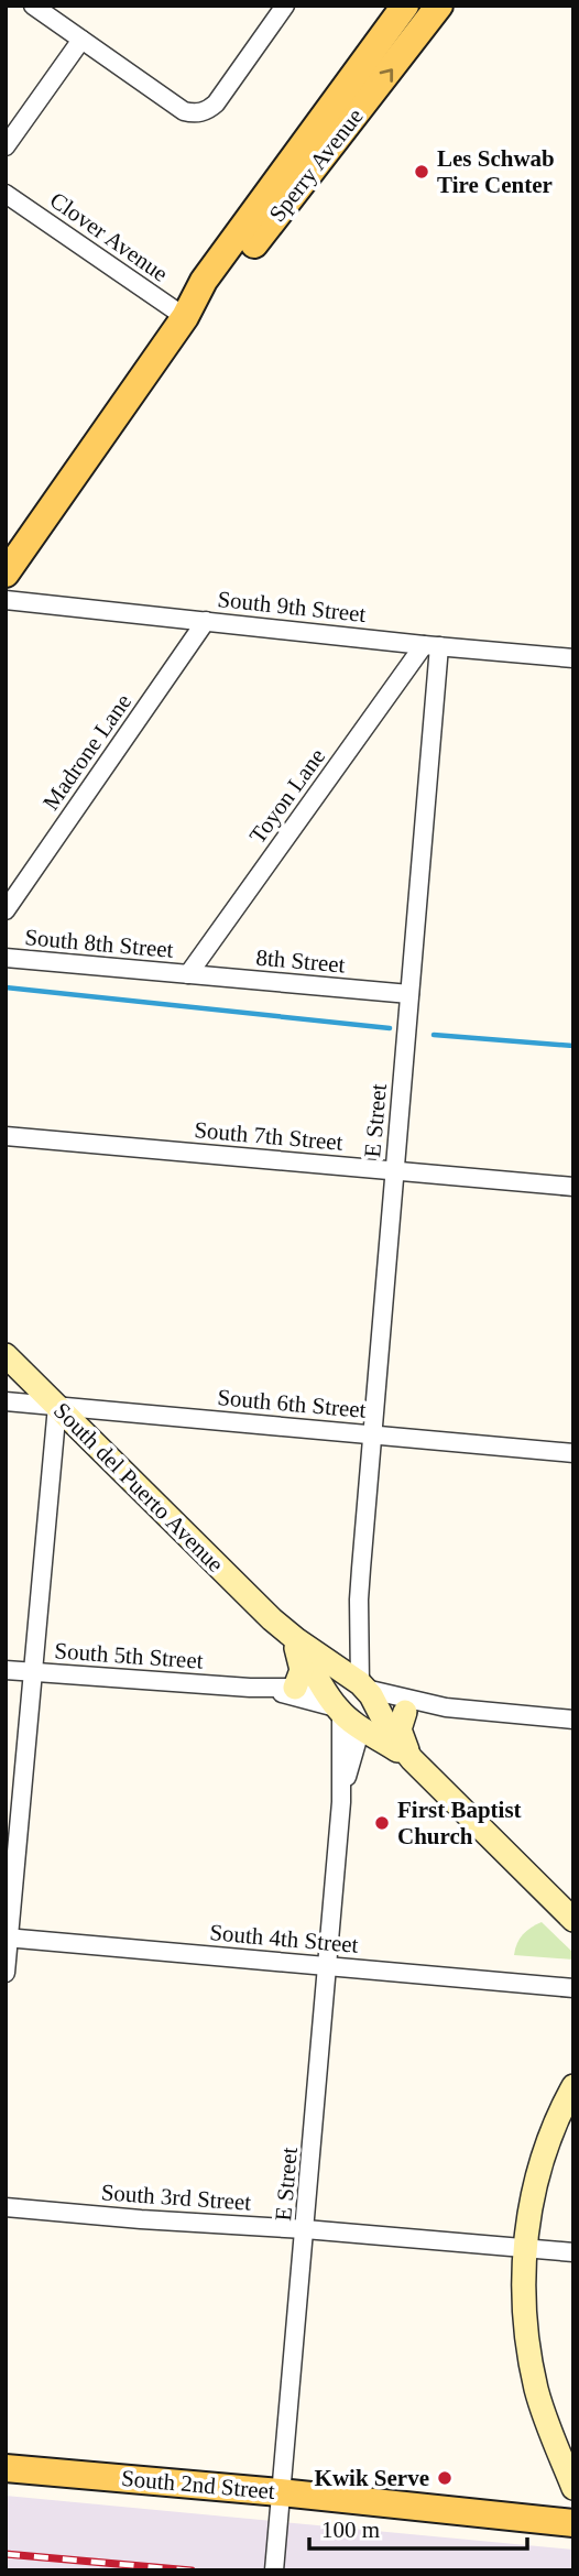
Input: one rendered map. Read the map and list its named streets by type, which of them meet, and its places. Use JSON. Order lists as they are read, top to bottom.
{
  "streets": {
    "main road": ["Sperry Avenue", "South 2nd Street"],
    "street": [
      "Clover Avenue",
      "South 9th Street",
      "Madrone Lane",
      "Toyon Lane",
      "South 8th Street",
      "8th Street",
      "E Street",
      "South 7th Street",
      "South 6th Street",
      "South del Puerto Avenue",
      "South 5th Street",
      "South 4th Street",
      "South 3rd Street"
    ]
  },
  "crossings": [
    ["Sperry Avenue", "Clover Avenue"],
    ["South 9th Street", "Madrone Lane"],
    ["South 9th Street", "Toyon Lane"],
    ["South 9th Street", "E Street"],
    ["Toyon Lane", "South 8th Street"],
    ["Toyon Lane", "8th Street"],
    ["Toyon Lane", "E Street"],
    ["South 8th Street", "8th Street"],
    ["8th Street", "E Street"],
    ["E Street", "South 7th Street"],
    ["E Street", "South 6th Street"],
    ["E Street", "South del Puerto Avenue"],
    ["E Street", "South 5th Street"],
    ["E Street", "South 4th Street"],
    ["E Street", "South 3rd Street"],
    ["E Street", "South 2nd Street"],
    ["South 6th Street", "South del Puerto Avenue"],
    ["South del Puerto Avenue", "South 5th Street"]
  ],
  "places": ["Les Schwab Tire Center", "First Baptist Church", "Kwik Serve"],
  "scale_bar": "100 m"
}
